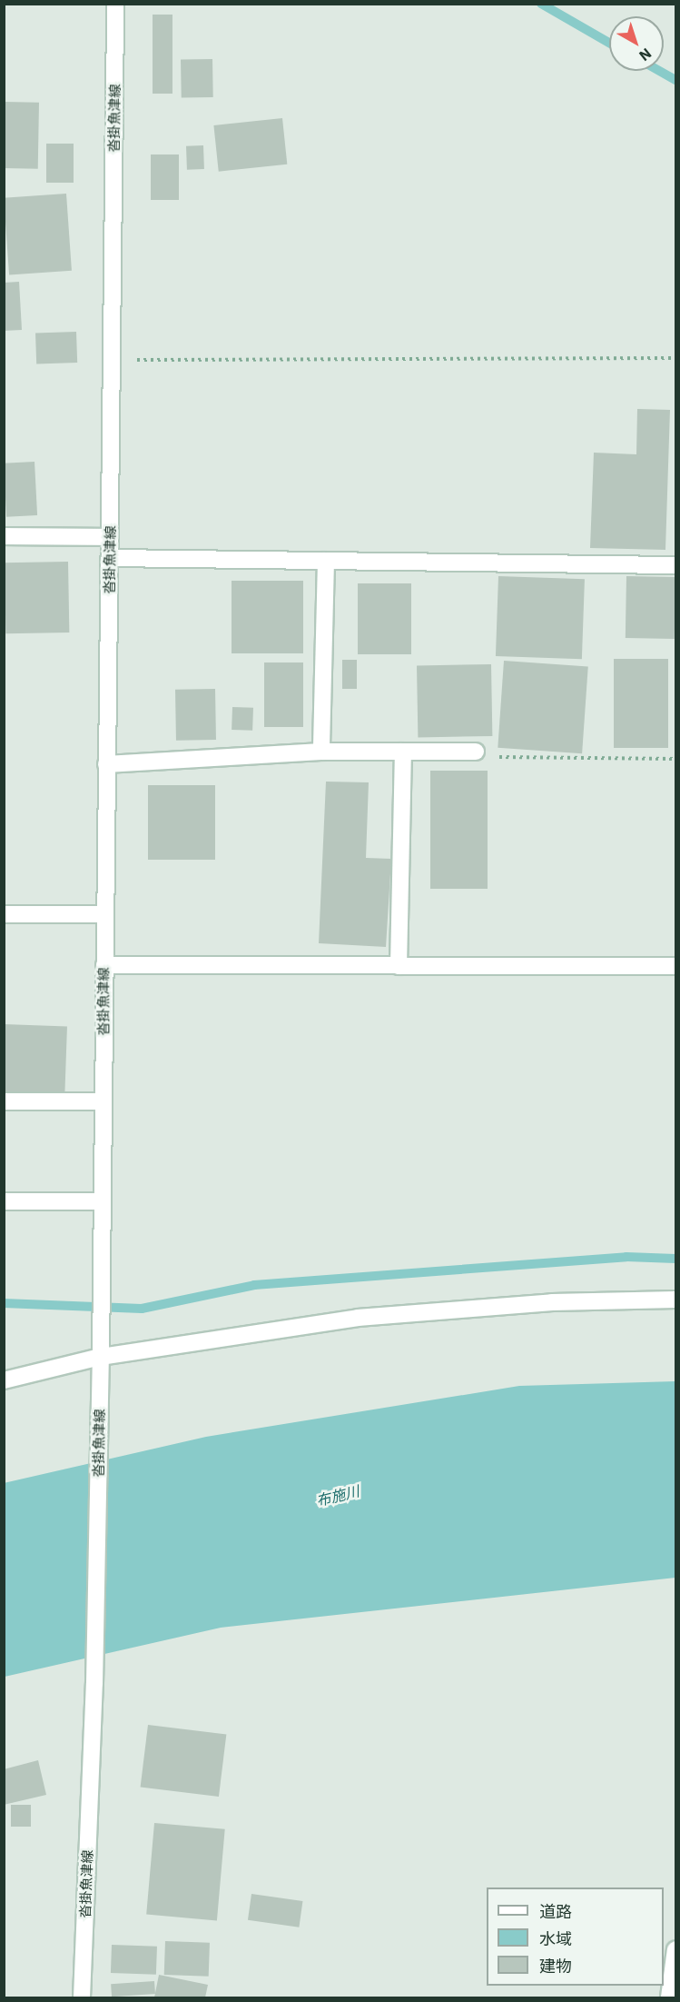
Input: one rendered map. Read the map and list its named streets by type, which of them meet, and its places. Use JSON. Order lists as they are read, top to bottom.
{
  "streets": {
    "street": ["沓掛魚津線"]
  },
  "water": ["布施川"],
  "legend": ["道路", "水域", "建物"],
  "north": "bottom right"
}
